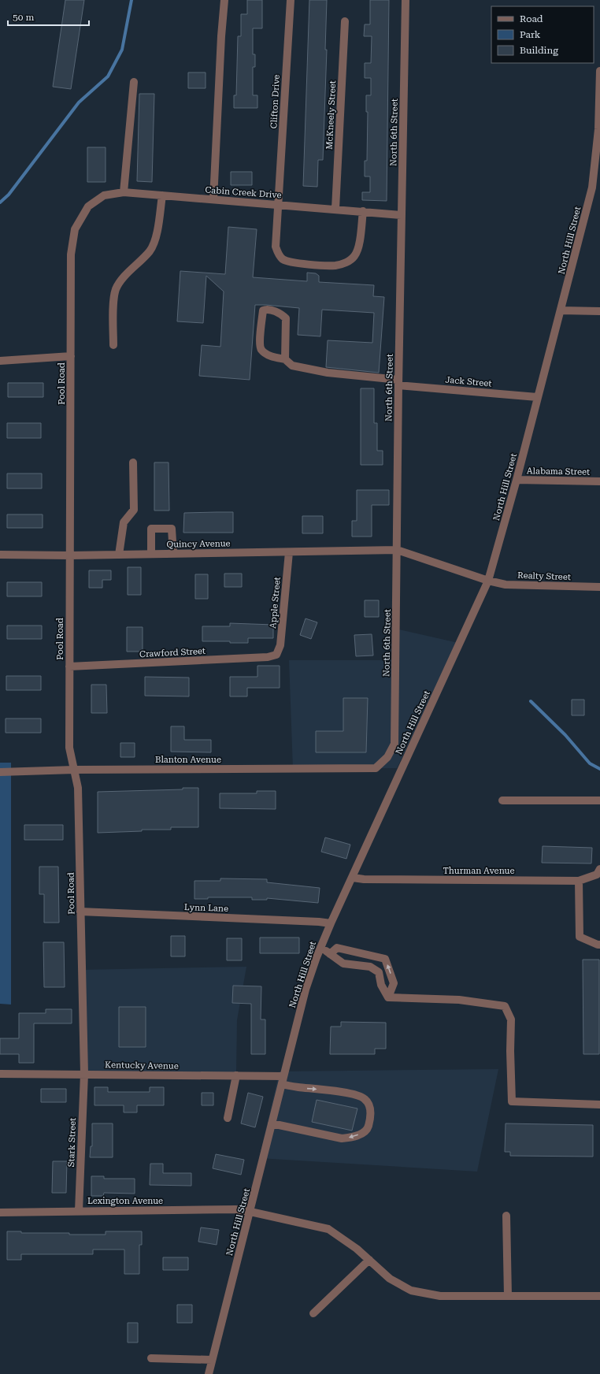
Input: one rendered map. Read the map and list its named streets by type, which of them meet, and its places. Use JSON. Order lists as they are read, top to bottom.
{
  "streets": {
    "street": [
      "Clifton Drive",
      "McKneely Street",
      "North 6th Street",
      "Cabin Creek Drive",
      "North Hill Street",
      "Jack Street",
      "Pool Road",
      "Alabama Street",
      "Quincy Avenue",
      "Realty Street",
      "Apple Street",
      "Crawford Street",
      "Blanton Avenue",
      "Thurman Avenue",
      "Lynn Lane",
      "Kentucky Avenue",
      "Stark Street",
      "Lexington Avenue"
    ]
  },
  "crossings": [
    ["Clifton Drive", "Cabin Creek Drive"],
    ["McKneely Street", "Cabin Creek Drive"],
    ["North 6th Street", "Cabin Creek Drive"],
    ["North 6th Street", "Jack Street"],
    ["North 6th Street", "Quincy Avenue"],
    ["North 6th Street", "Realty Street"],
    ["North 6th Street", "Blanton Avenue"],
    ["Cabin Creek Drive", "Pool Road"],
    ["North Hill Street", "Jack Street"],
    ["North Hill Street", "Alabama Street"],
    ["North Hill Street", "Realty Street"],
    ["North Hill Street", "Thurman Avenue"],
    ["North Hill Street", "Lynn Lane"],
    ["North Hill Street", "Kentucky Avenue"],
    ["North Hill Street", "Lexington Avenue"],
    ["Pool Road", "Quincy Avenue"],
    ["Pool Road", "Crawford Street"],
    ["Pool Road", "Blanton Avenue"],
    ["Pool Road", "Lynn Lane"],
    ["Pool Road", "Kentucky Avenue"],
    ["Pool Road", "Stark Street"],
    ["Quincy Avenue", "Realty Street"],
    ["Quincy Avenue", "Apple Street"],
    ["Apple Street", "Crawford Street"],
    ["Kentucky Avenue", "Stark Street"],
    ["Stark Street", "Lexington Avenue"]
  ],
  "legend": ["Road", "Park", "Building"],
  "scale_bar": "50 m"
}
